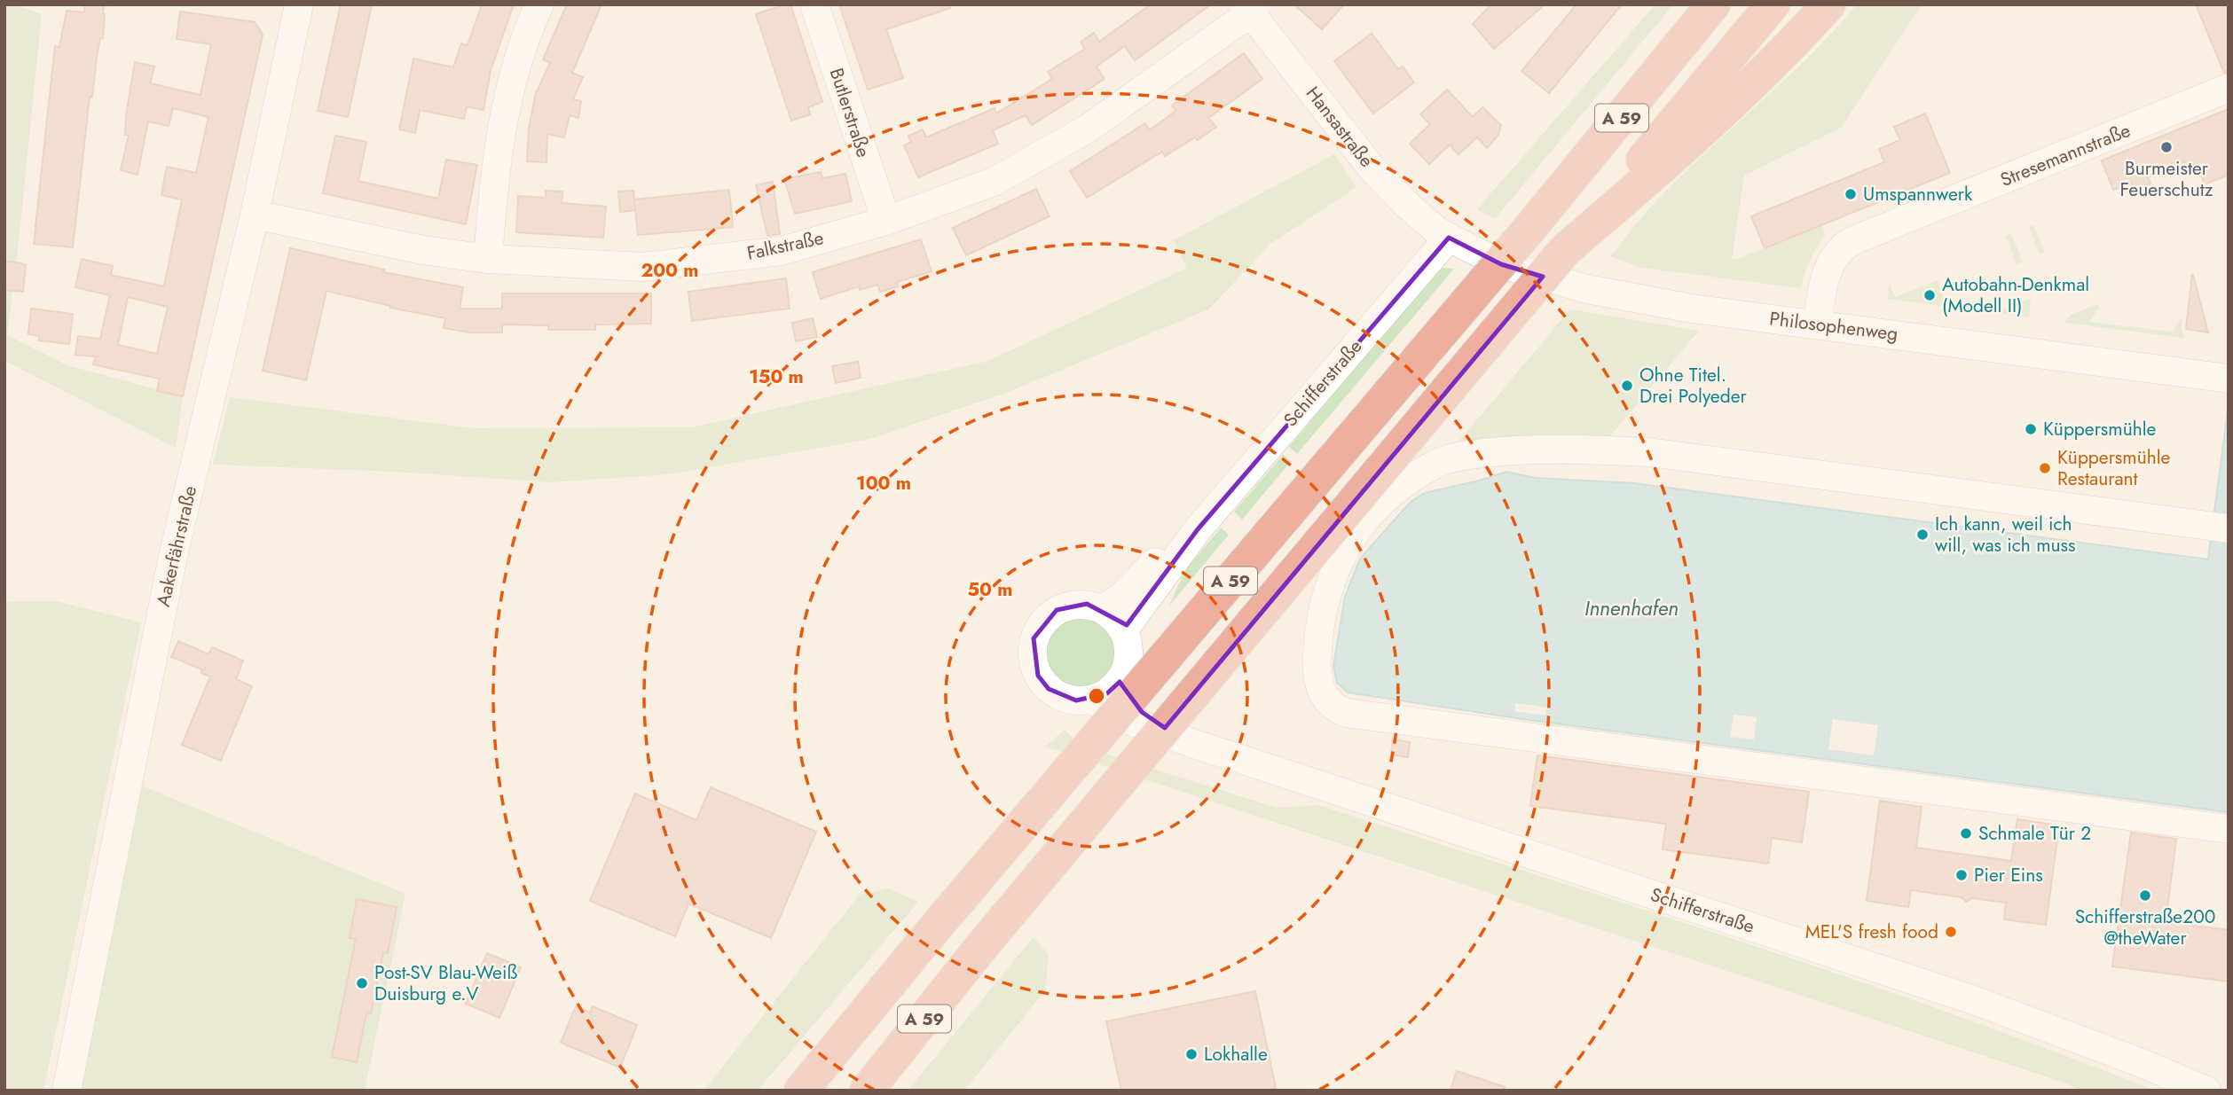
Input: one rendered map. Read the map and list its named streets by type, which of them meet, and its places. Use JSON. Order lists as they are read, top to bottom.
{
  "streets": {
    "highway": ["A 59"],
    "street": [
      "Butlerstraße",
      "Hansastraße",
      "Stresemannstraße",
      "Falkstraße",
      "Philosophenweg",
      "Schifferstraße",
      "Aakerfährstraße"
    ]
  },
  "crossings": [
    ["Butlerstraße", "Falkstraße"],
    ["Hansastraße", "Falkstraße"],
    ["Hansastraße", "Philosophenweg"],
    ["Hansastraße", "Schifferstraße"],
    ["Stresemannstraße", "Philosophenweg"],
    ["Falkstraße", "Aakerfährstraße"],
    ["Philosophenweg", "Schifferstraße"]
  ],
  "water": ["Innenhafen"],
  "places": [
    "Burmeister Feuerschutz",
    "Umspannwerk",
    "Autobahn-Denkmal (Modell II)",
    "Ohne Titel. Drei Polyeder",
    "Küppersmühle",
    "Küppersmühle Restaurant",
    "Ich kann, weil ich will, was ich muss",
    "Schmale Tür 2",
    "Pier Eins",
    "Schifferstraße200 @theWater",
    "MEL'S fresh food",
    "Post-SV Blau-Weiß Duisburg e.V",
    "Lokhalle"
  ],
  "rings": [
    "200 m",
    "150 m",
    "100 m",
    "50 m"
  ]
}
